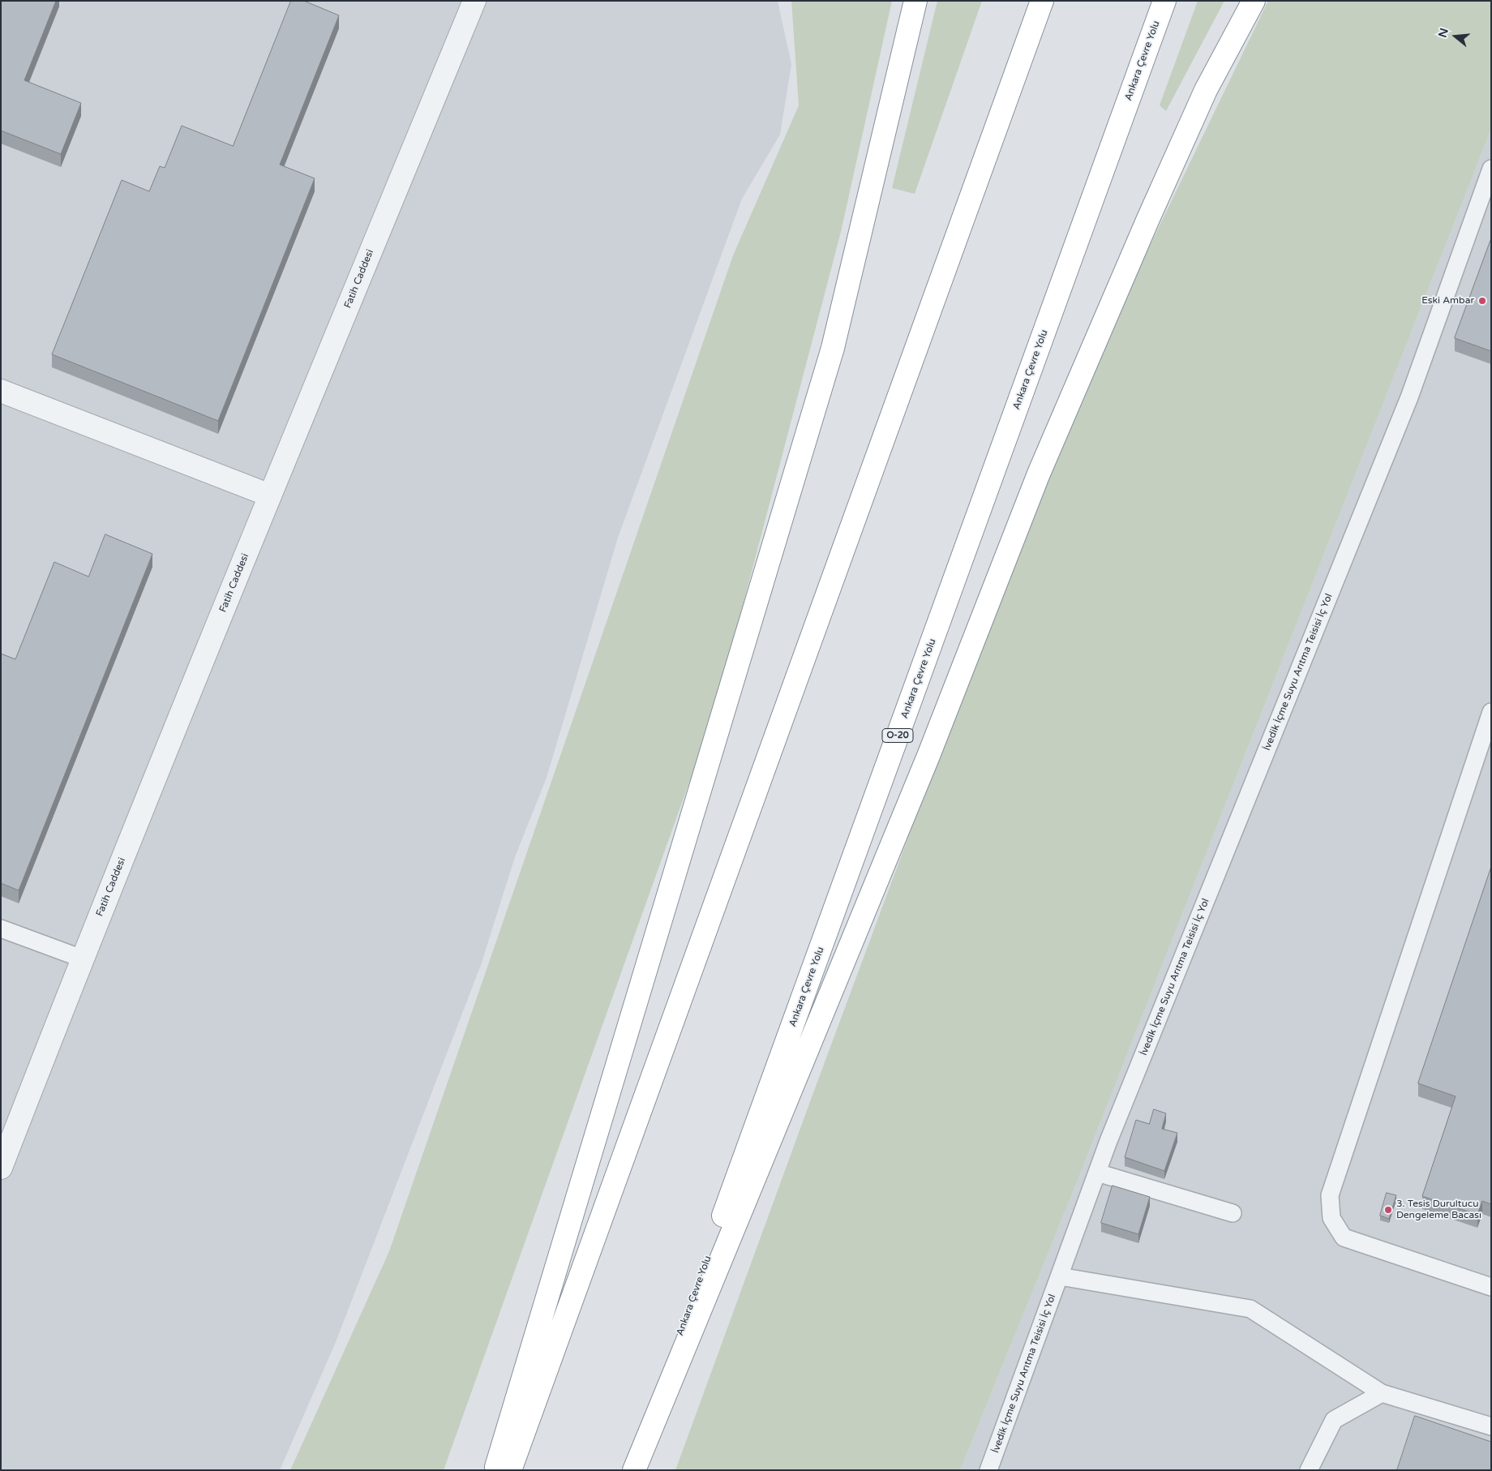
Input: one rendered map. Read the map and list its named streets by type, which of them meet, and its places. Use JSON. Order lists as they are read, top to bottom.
{
  "streets": {
    "highway": ["Ankara Çevre Yolu", "O-20"],
    "street": ["Fatih Caddesi"],
    "lane": ["İvedik İçme Suyu Arıtma Teisisi İç Yol"]
  },
  "places": ["Eski Ambar", "3. Tesis Durultucu Dengeleme Bacası"],
  "north": "left"
}
